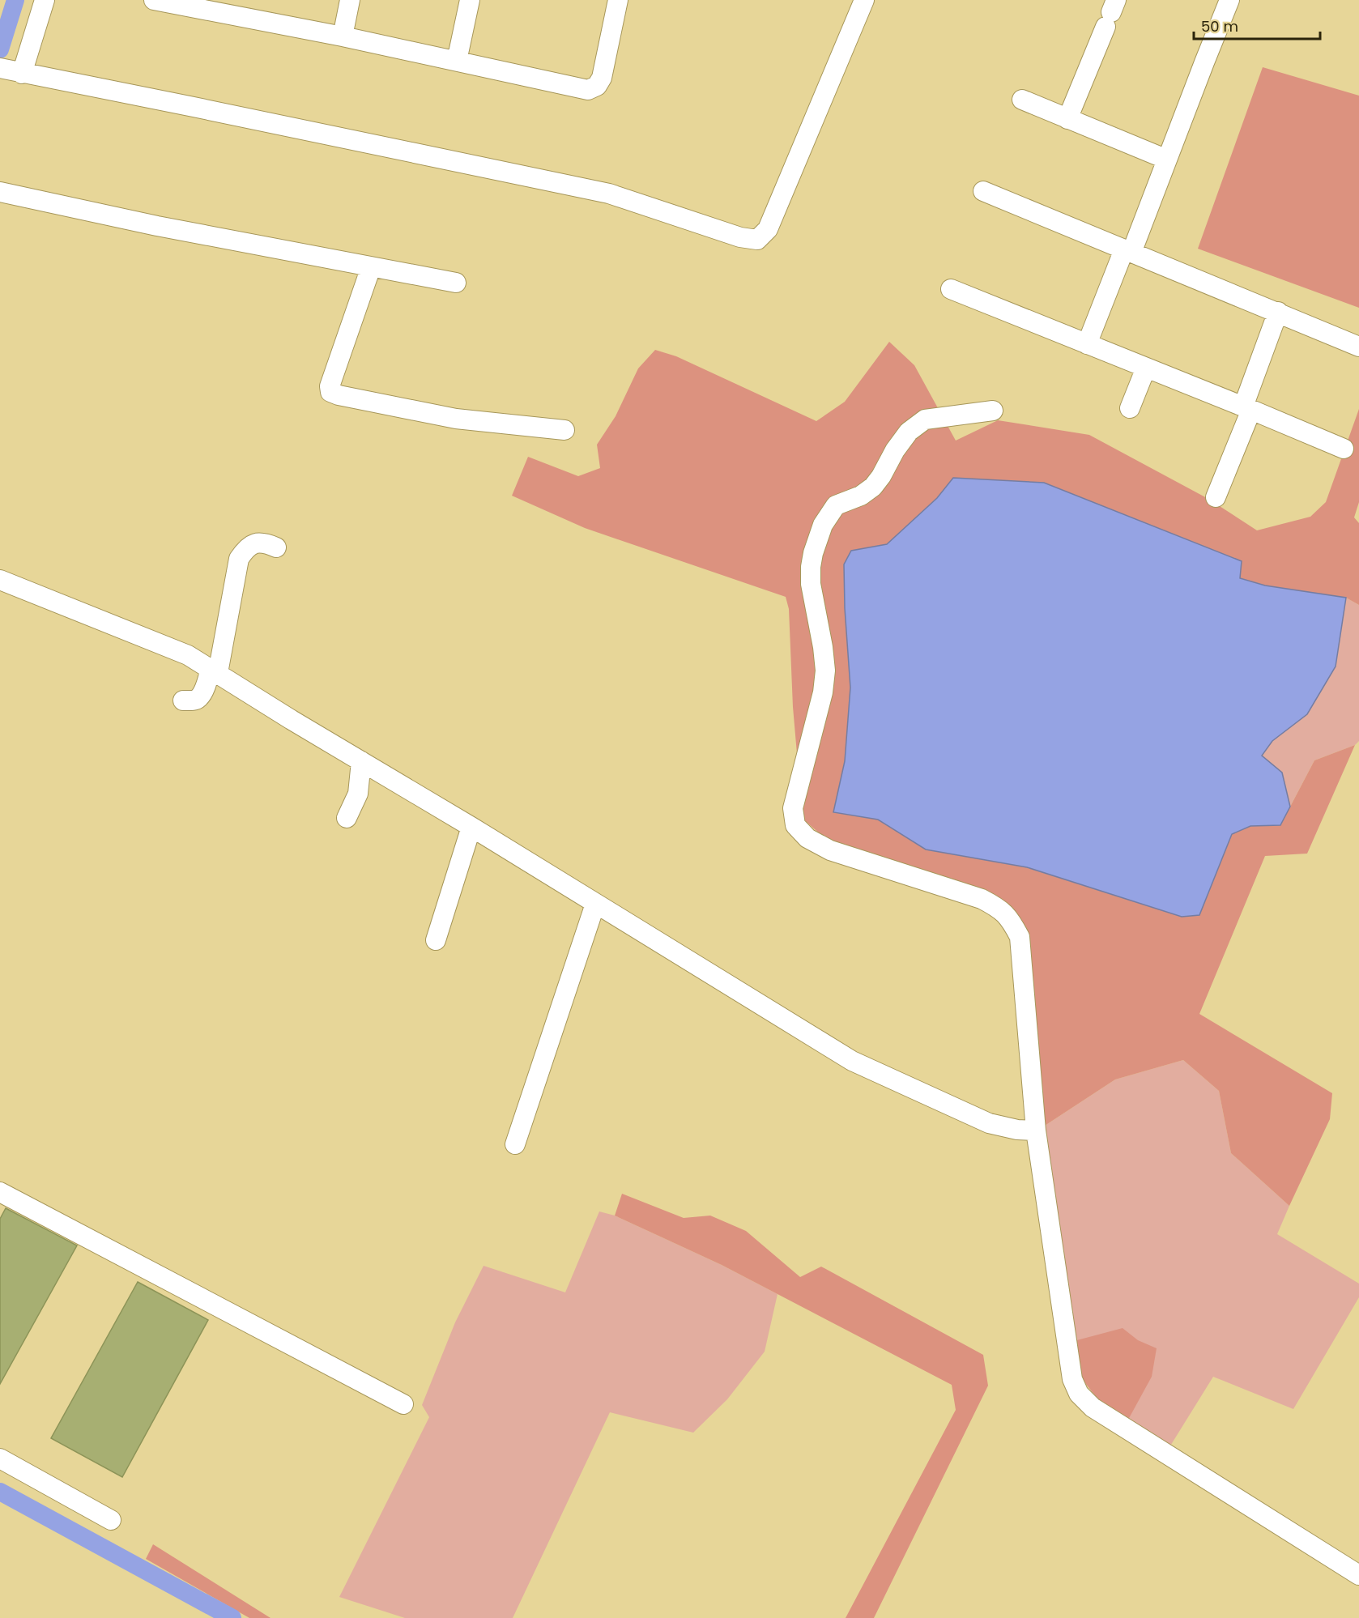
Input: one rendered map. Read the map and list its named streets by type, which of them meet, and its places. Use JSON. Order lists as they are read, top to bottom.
{
  "scale_bar": "50 m"
}
